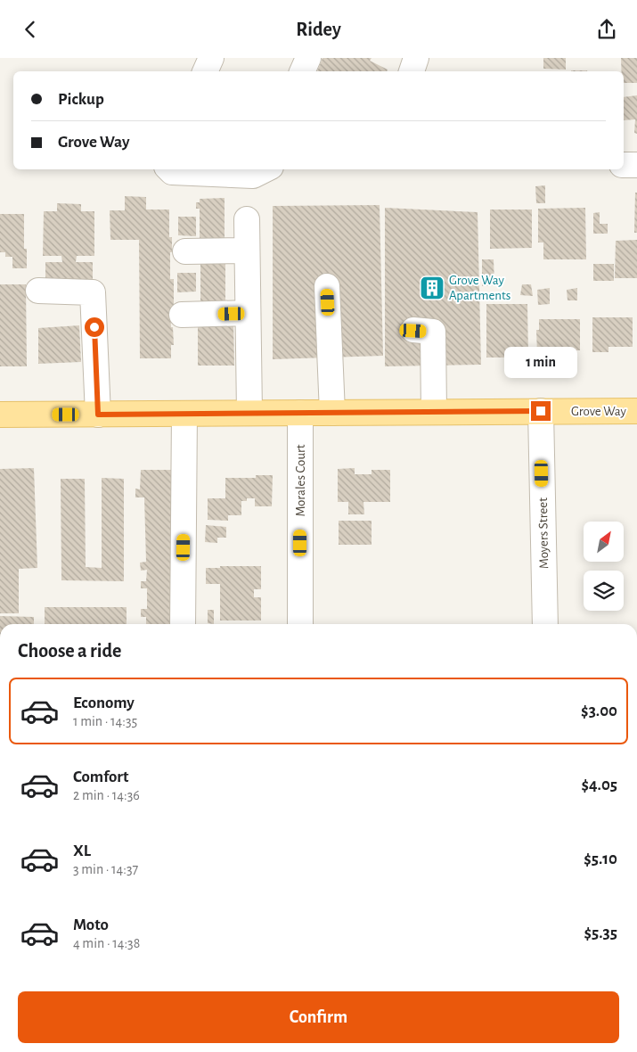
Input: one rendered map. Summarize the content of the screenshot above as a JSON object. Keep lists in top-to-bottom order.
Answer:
{
  "streets": {
    "main road": ["Grove Way"],
    "street": ["Morales Court", "Moyers Street"]
  },
  "crossings": [
    ["Grove Way", "Morales Court"],
    ["Grove Way", "Moyers Street"]
  ],
  "places": {
    "building": ["Grove Way Apartments"]
  },
  "north": "top right",
  "page": {
    "header": "Ridey",
    "banner": ["Pickup", "Grove Way"],
    "bubble": "1 min",
    "heading": "Choose a ride",
    "list": [
      {
        "name": "Economy",
        "note": "1 min · 14:35",
        "value": "$3.00"
      },
      {
        "name": "Comfort",
        "note": "2 min · 14:36",
        "value": "$4.05"
      },
      {
        "name": "XL",
        "note": "3 min · 14:37",
        "value": "$5.10"
      },
      {
        "name": "Moto",
        "note": "4 min · 14:38",
        "value": "$5.35"
      }
    ],
    "buttons": "Confirm"
  }
}
